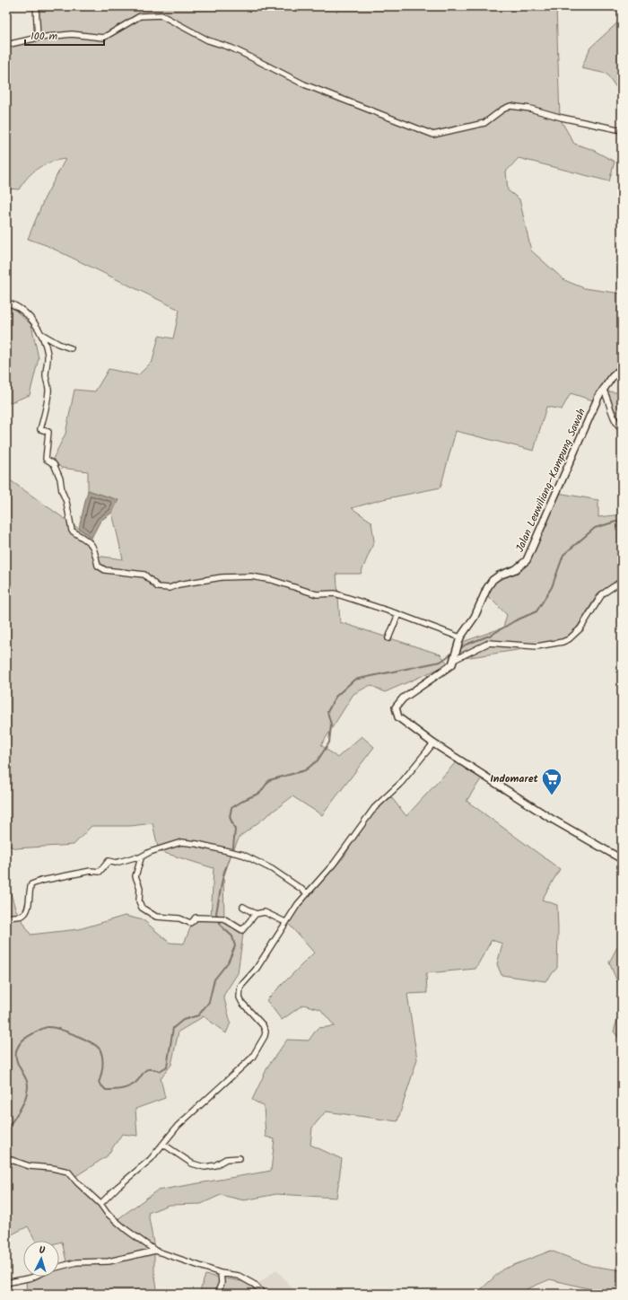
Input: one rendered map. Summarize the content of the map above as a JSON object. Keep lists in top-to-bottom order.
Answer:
{
  "streets": {
    "main road": ["Jalan Leuwiliang–Kampung Sawah"]
  },
  "places": {
    "supermarket": ["Indomaret"]
  },
  "scale_bar": "100 m",
  "north": "top"
}
